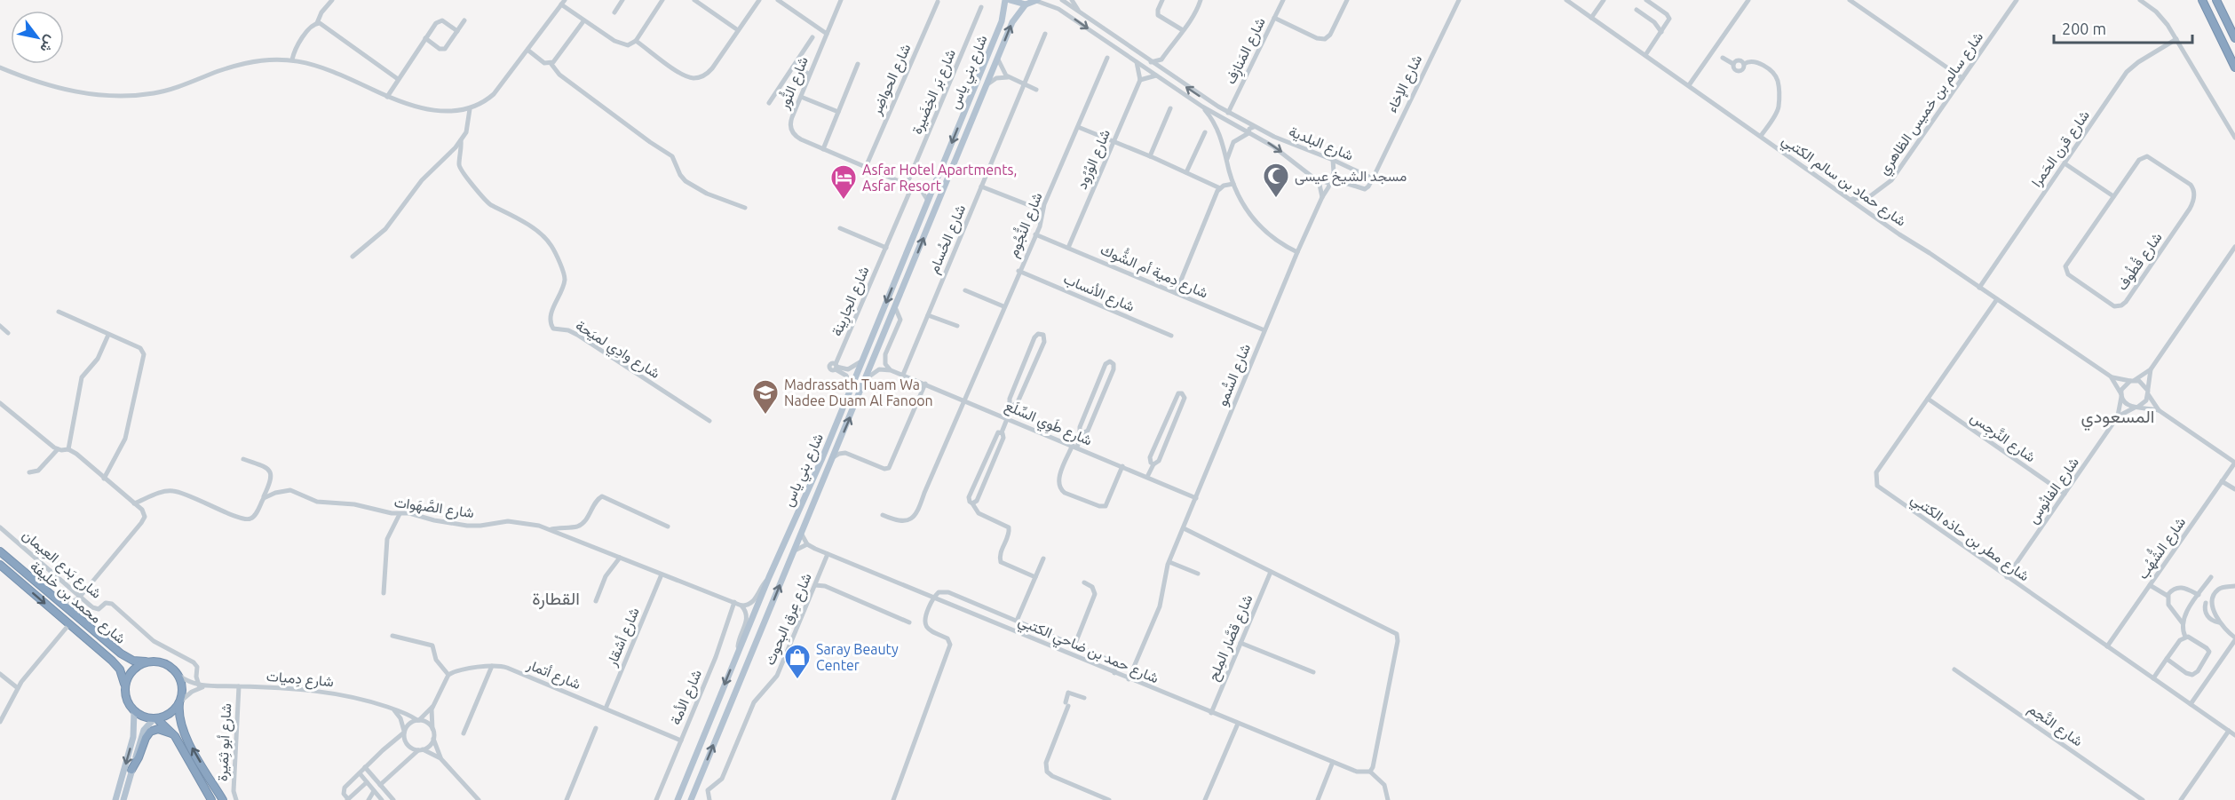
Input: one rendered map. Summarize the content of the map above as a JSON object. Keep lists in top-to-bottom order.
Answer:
{
  "streets": {
    "highway": ["شارع محمد بن خليفة"],
    "main road": ["شارع بني ياس"],
    "street": [
      "شارع المَنازِف",
      "شارع الحواضِر",
      "شارع النُّور",
      "شارع الإخاء",
      "شارع بَر الخِضَيرة",
      "شارع سالم بن خميس الظاهري",
      "شارع البلدية",
      "شارع قرن الحَمرا",
      "شارع الوُرُود",
      "شارع حماد بن سالم الكتبي",
      "شارع النُّجُوم",
      "شارع الحُسام",
      "شارع قُطُوف",
      "شارع دِمية أم الشُّوك",
      "شارع الأنساب",
      "شارع الجارِينة",
      "شارع وادِي لميَحة",
      "شارع السُّمو",
      "شارع طَوِي السِّلَع",
      "شارع النَّرجِس",
      "شارع الفانُوس",
      "شارع الصَّهَوات",
      "شارع مطر بن حاذه الكتبي",
      "شارع الشُّهُب",
      "شارع بَدع العِيمان",
      "شارع عِرق البِحوث",
      "شارع أشقار",
      "شارع قصَّار المِلح",
      "شارع حمد بن ضاحي الكتبي",
      "شارع أتمار",
      "شارع دِميات",
      "شارع الأمة",
      "شارع النَّجم",
      "شارع أبو ثِمَيرة"
    ]
  },
  "crossings": [
    ["شارع المَنازِف", "شارع البلدية"],
    ["شارع الحواضِر", "شارع النُّور"],
    ["شارع النُّور", "شارع بَر الخِضَيرة"],
    ["شارع النُّور", "شارع الجارِينة"],
    ["شارع الإخاء", "شارع البلدية"],
    ["شارع بَر الخِضَيرة", "شارع الجارِينة"],
    ["شارع سالم بن خميس الظاهري", "شارع حماد بن سالم الكتبي"],
    ["شارع البلدية", "شارع السُّمو"],
    ["شارع قرن الحَمرا", "شارع حماد بن سالم الكتبي"],
    ["شارع الوُرُود", "شارع دِمية أم الشُّوك"],
    ["شارع حماد بن سالم الكتبي", "شارع الفانُوس"],
    ["شارع حماد بن سالم الكتبي", "شارع مطر بن حاذه الكتبي"],
    ["شارع النُّجُوم", "شارع دِمية أم الشُّوك"],
    ["شارع النُّجُوم", "شارع الأنساب"],
    ["شارع النُّجُوم", "شارع طَوِي السِّلَع"],
    ["شارع الحُسام", "شارع طَوِي السِّلَع"],
    ["شارع دِمية أم الشُّوك", "شارع السُّمو"],
    ["شارع السُّمو", "شارع طَوِي السِّلَع"],
    ["شارع السُّمو", "شارع حمد بن ضاحي الكتبي"],
    ["شارع النَّرجِس", "شارع الفانُوس"],
    ["شارع النَّرجِس", "شارع مطر بن حاذه الكتبي"],
    ["شارع الفانُوس", "شارع مطر بن حاذه الكتبي"],
    ["شارع الصَّهَوات", "شارع أشقار"],
    ["شارع الصَّهَوات", "شارع الأمة"],
    ["شارع مطر بن حاذه الكتبي", "شارع الشُّهُب"],
    ["شارع بَدع العِيمان", "شارع دِميات"],
    ["شارع محمد بن خليفة", "شارع دِميات"],
    ["شارع عِرق البِحوث", "شارع حمد بن ضاحي الكتبي"],
    ["شارع أشقار", "شارع أتمار"],
    ["شارع قصَّار المِلح", "شارع حمد بن ضاحي الكتبي"],
    ["شارع أتمار", "شارع الأمة"],
    ["شارع دِميات", "شارع أبو ثِمَيرة"]
  ],
  "districts": ["المسعودي", "القطارة"],
  "places": {
    "mosque": ["مسجد الشيخ عيسى"],
    "hotel": ["Asfar Hotel Apartments, Asfar Resort"],
    "school or university": ["Madrassath Tuam Wa Nadee Duam Al Fanoon"],
    "shop": ["Saray Beauty Center"]
  },
  "scale_bar": "200 m",
  "north": "bottom right"
}
